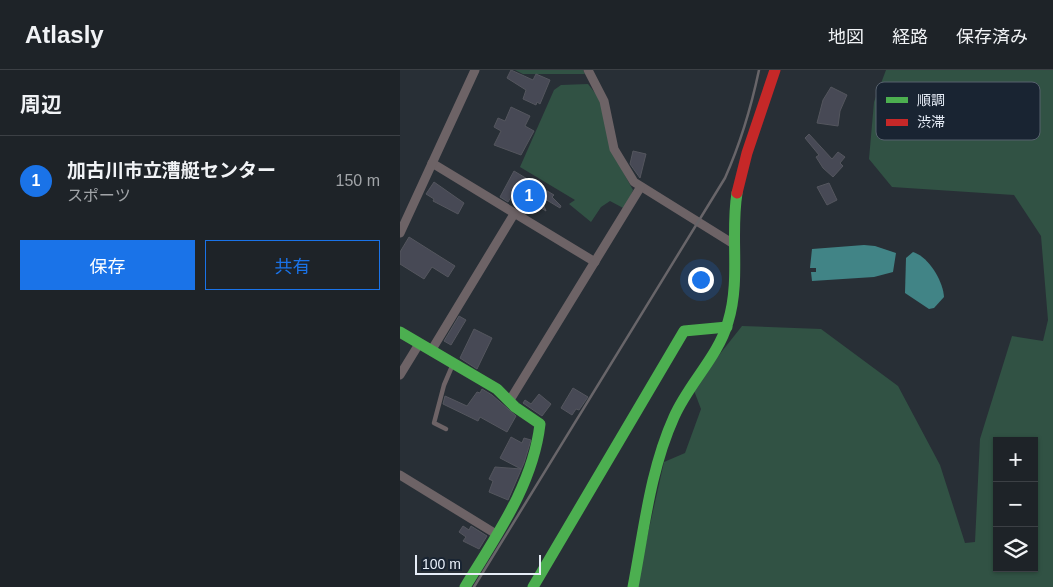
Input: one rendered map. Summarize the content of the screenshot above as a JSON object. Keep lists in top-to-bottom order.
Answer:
{
  "legend": ["順調", "渋滞"],
  "scale_bar": "100 m",
  "page": {
    "header": "Atlasly",
    "nav": ["地図", "経路", "保存済み"],
    "heading": "周辺",
    "list": [
      {
        "mark": "1",
        "name": "加古川市立漕艇センター",
        "note": "スポーツ",
        "value": "150 m"
      }
    ],
    "pins": "1",
    "buttons": ["保存", "共有"],
    "map_buttons": ["+", "−"],
    "scale": "100 m"
  }
}
